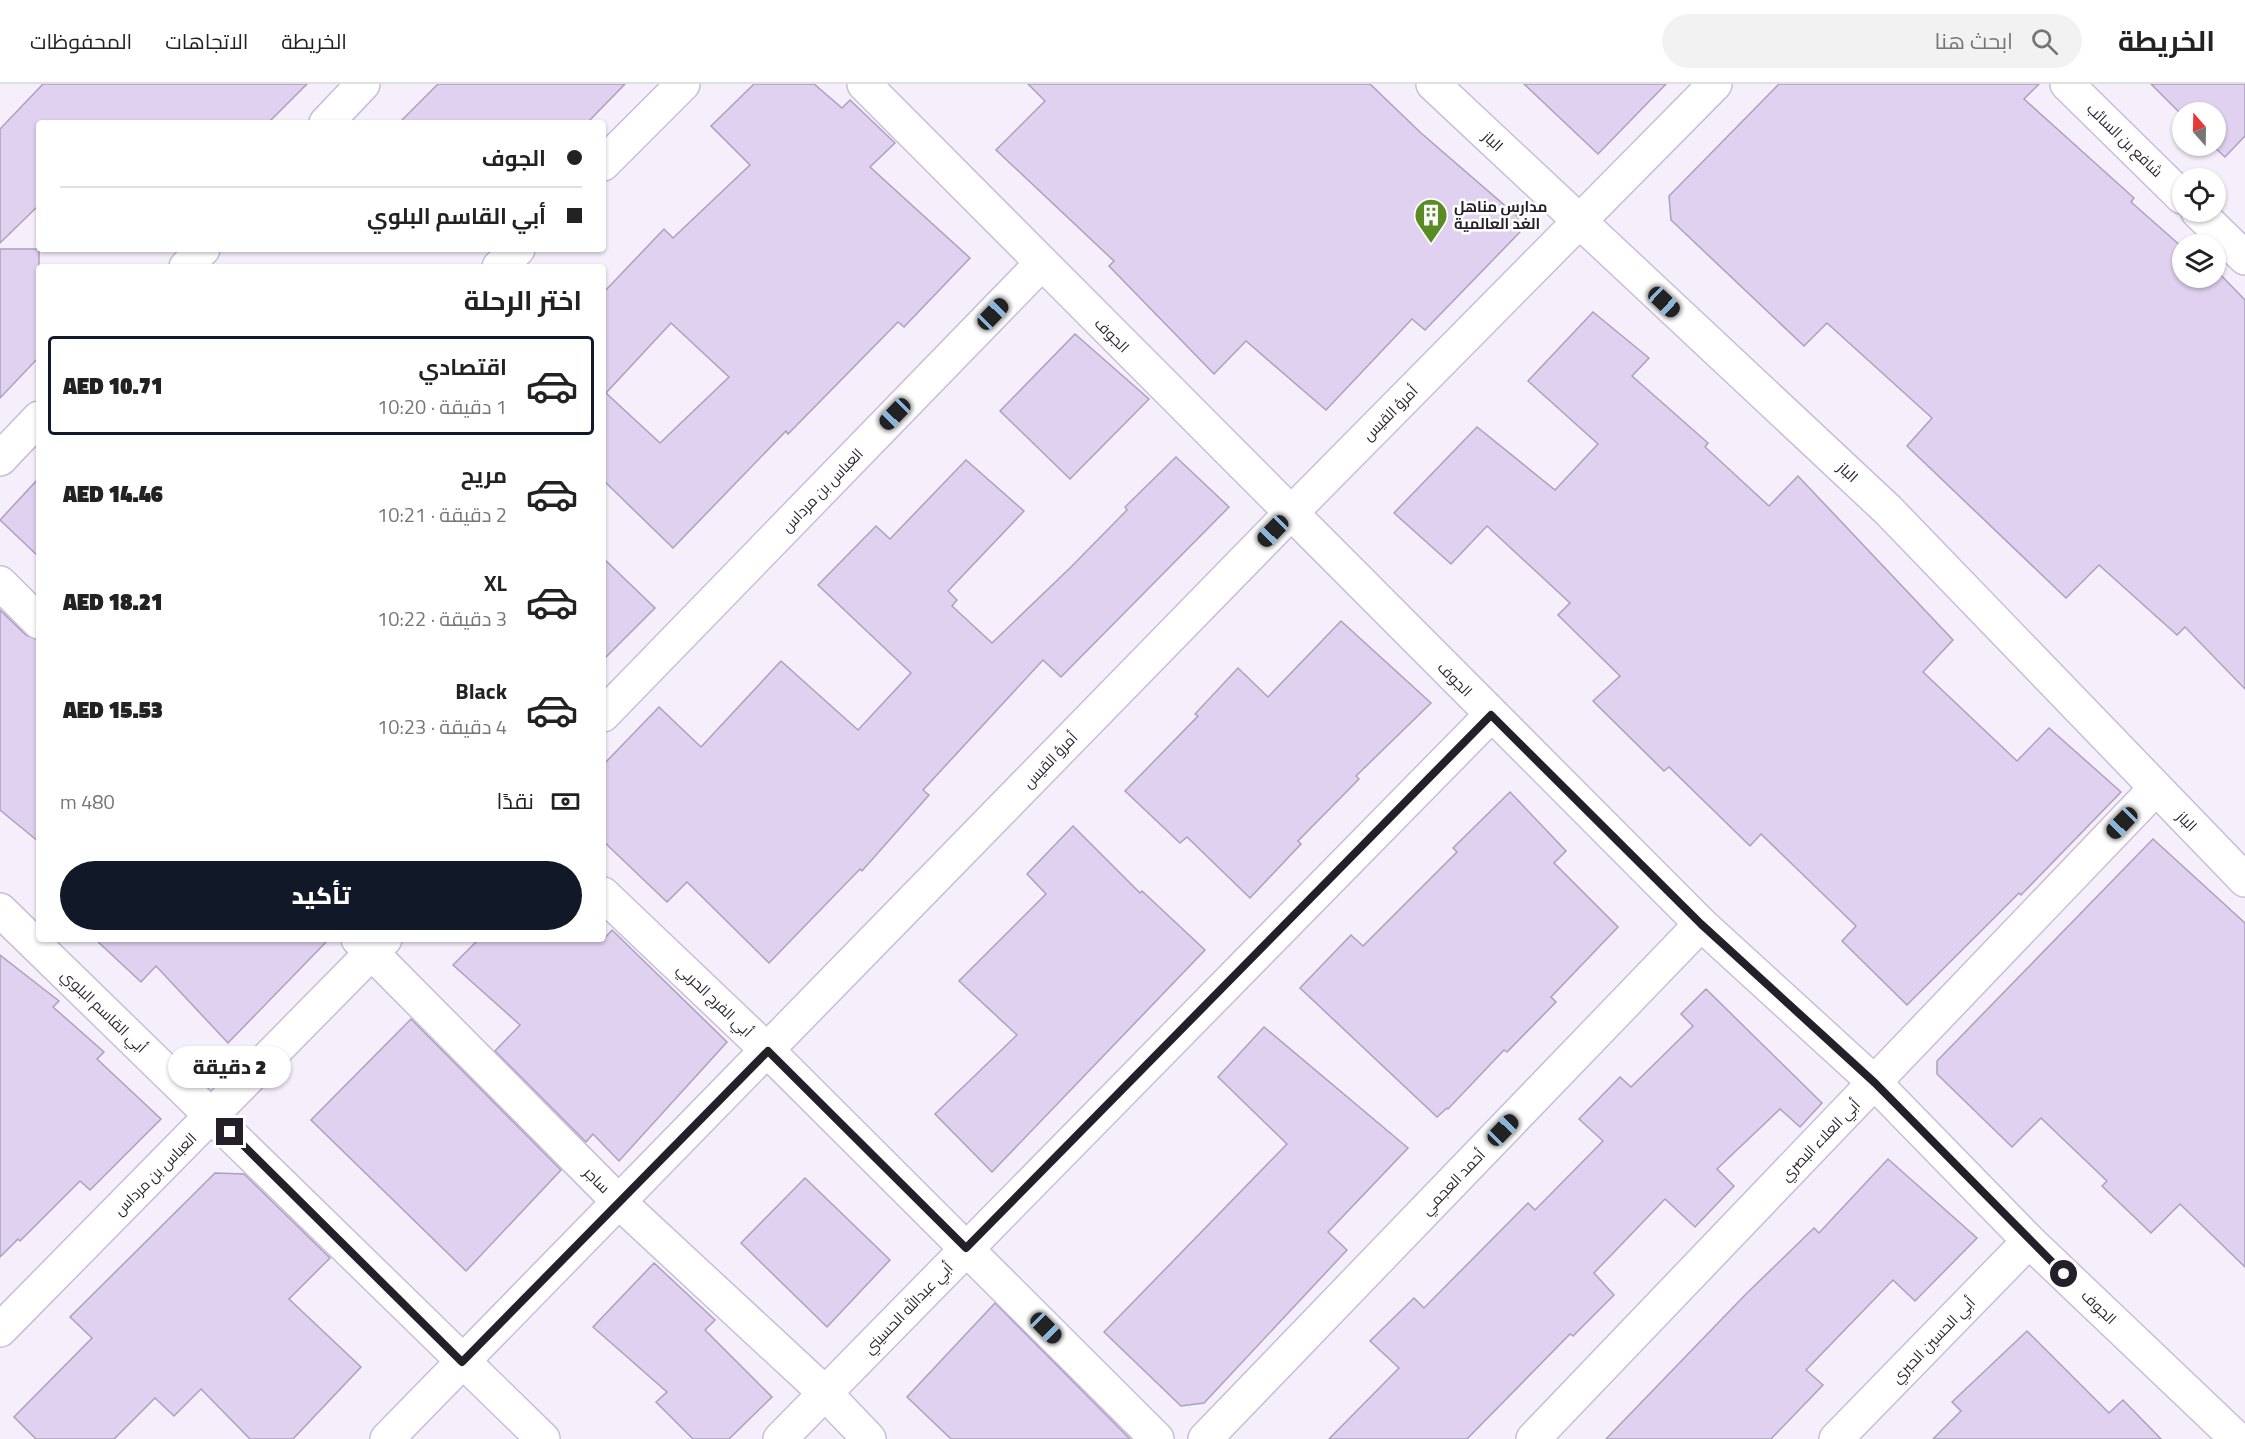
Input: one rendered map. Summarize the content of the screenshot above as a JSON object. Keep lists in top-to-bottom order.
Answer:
{
  "streets": {
    "street": [
      "شافع بن السائب",
      "الباز",
      "الجوف",
      "أمرؤ القيس",
      "العباس بن مرداس",
      "أبي الفرج الحربي",
      "أبي القاسم البلوي",
      "أبي العلاء البصري",
      "ساجر",
      "أحمد العجمي",
      "أبي عبدالله الحسيني",
      "أبي الحسين الحبري"
    ]
  },
  "crossings": [
    ["الباز", "أمرؤ القيس"],
    ["الباز", "أبي العلاء البصري"],
    ["الجوف", "أمرؤ القيس"],
    ["الجوف", "العباس بن مرداس"],
    ["الجوف", "أبي العلاء البصري"],
    ["الجوف", "أحمد العجمي"],
    ["الجوف", "أبي عبدالله الحسيني"],
    ["الجوف", "أبي الحسين الحبري"],
    ["أمرؤ القيس", "أبي الفرج الحربي"],
    ["أمرؤ القيس", "أبي القاسم البلوي"],
    ["أمرؤ القيس", "ساجر"],
    ["العباس بن مرداس", "أبي القاسم البلوي"],
    ["العباس بن مرداس", "ساجر"],
    ["أبي الفرج الحربي", "أبي عبدالله الحسيني"],
    ["ساجر", "أبي عبدالله الحسيني"]
  ],
  "places": {
    "building": ["مدارس مناهل الغد العالمية"]
  },
  "north": "top",
  "page": {
    "header": "الخريطة",
    "search": "ابحث هنا",
    "nav": ["الخريطة", "الاتجاهات", "المحفوظات"],
    "banner": ["الجوف", "أبي القاسم البلوي"],
    "heading": "اختر الرحلة",
    "list": [
      {
        "name": "اقتصادي",
        "note": "1 دقيقة · 10:20",
        "value": "AED 10.71"
      },
      {
        "name": "مريح",
        "note": "2 دقيقة · 10:21",
        "value": "AED 14.46"
      },
      {
        "name": "XL",
        "note": "3 دقيقة · 10:22",
        "value": "AED 18.21"
      },
      {
        "name": "Black",
        "note": "4 دقيقة · 10:23",
        "value": "AED 15.53"
      }
    ],
    "pay": ["نقدًا", "480 m"],
    "buttons": "تأكيد",
    "bubble": "2 دقيقة"
  }
}
